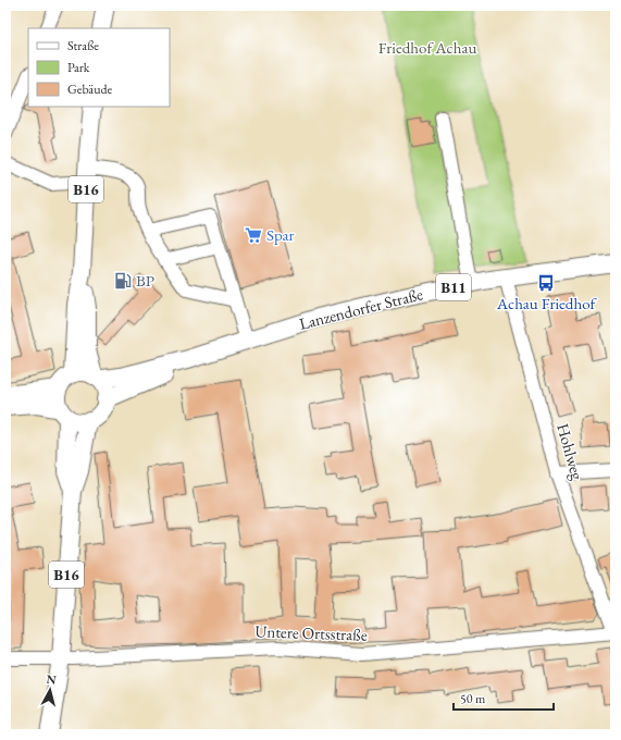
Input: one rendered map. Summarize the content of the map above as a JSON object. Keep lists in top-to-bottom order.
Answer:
{
  "streets": {
    "main road": ["B16", "B11", "Lanzendorfer Straße"],
    "street": ["Hohlweg", "Untere Ortsstraße"]
  },
  "crossings": [
    ["B16", "B11"],
    ["B16", "Untere Ortsstraße"],
    ["B11", "Lanzendorfer Straße"],
    ["Lanzendorfer Straße", "Hohlweg"],
    ["Hohlweg", "Untere Ortsstraße"]
  ],
  "parks": ["Friedhof Achau"],
  "places": {
    "supermarket": ["Spar"],
    "fuel station": ["BP"],
    "bus stop": ["Achau Friedhof"]
  },
  "legend": ["Straße", "Park", "Gebäude"],
  "scale_bar": "50 m",
  "north": "top"
}
